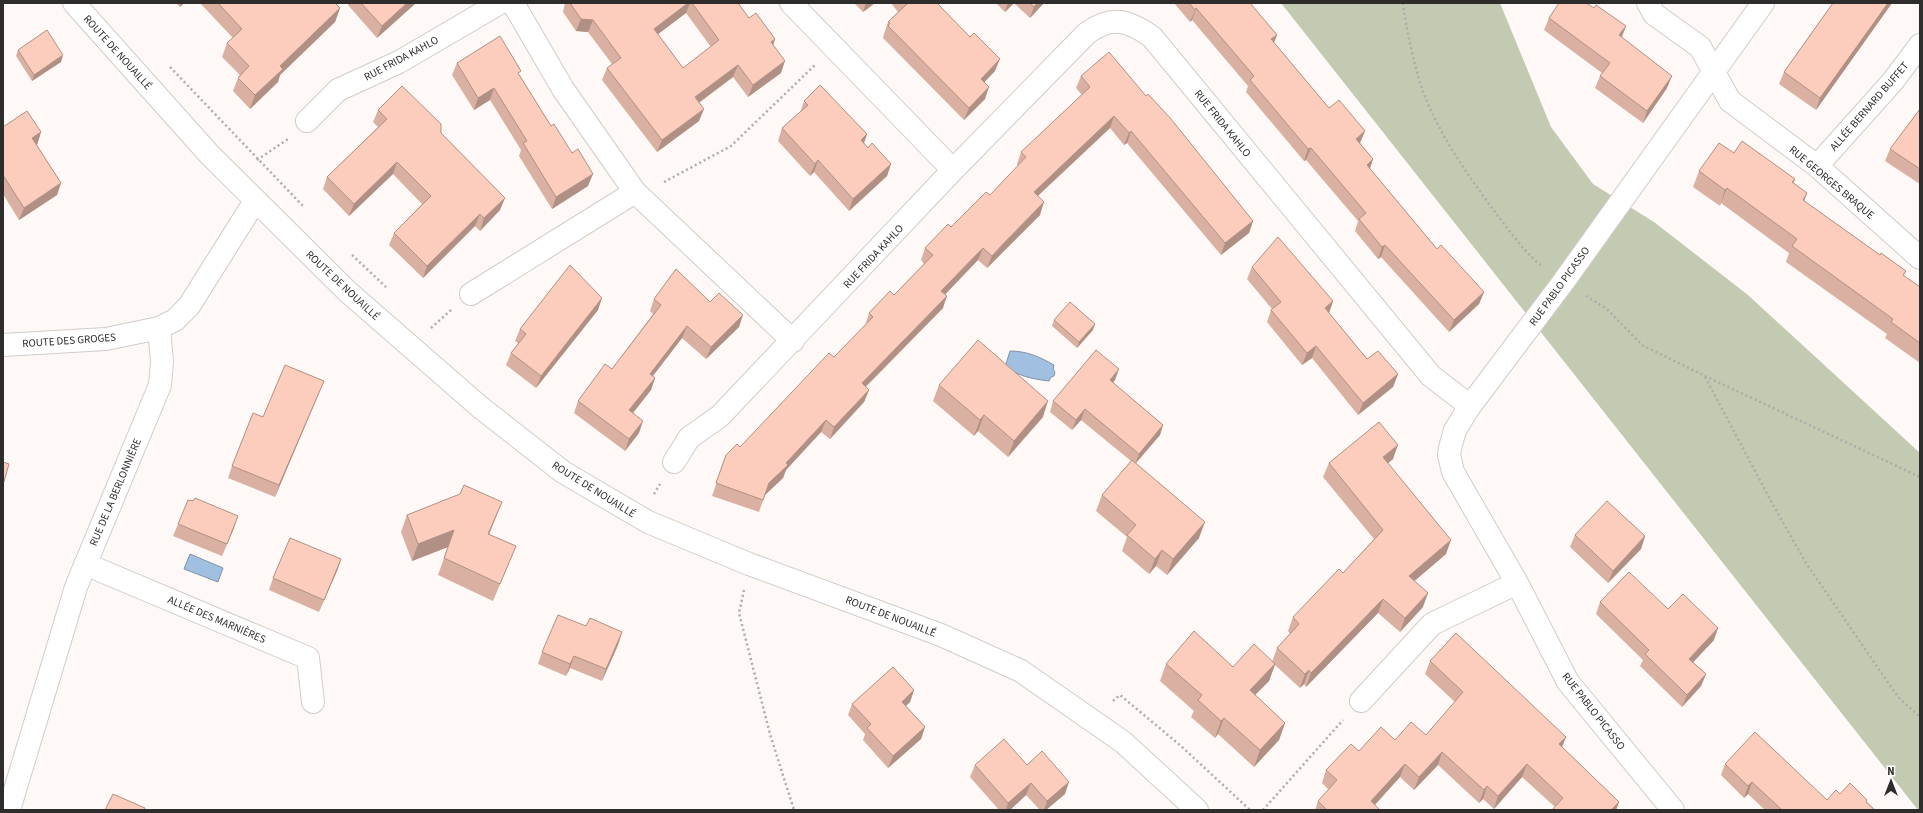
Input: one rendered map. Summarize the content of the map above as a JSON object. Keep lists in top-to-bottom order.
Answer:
{
  "streets": {
    "street": [
      "ROUTE DE NOUAILLÉ",
      "RUE FRIDA KAHLO",
      "ALLÉE BERNARD BUFFET",
      "RUE GEORGES BRAQUE",
      "RUE PABLO PICASSO",
      "ROUTE DES GROGES",
      "RUE DE LA BERLONNIÈRE",
      "ALLÉE DES MARNIÈRES"
    ]
  },
  "crossings": [
    ["RUE FRIDA KAHLO", "RUE PABLO PICASSO"],
    ["ALLÉE BERNARD BUFFET", "RUE GEORGES BRAQUE"],
    ["RUE GEORGES BRAQUE", "RUE PABLO PICASSO"],
    ["ROUTE DES GROGES", "RUE DE LA BERLONNIÈRE"],
    ["RUE DE LA BERLONNIÈRE", "ALLÉE DES MARNIÈRES"]
  ],
  "north": "top"
}
